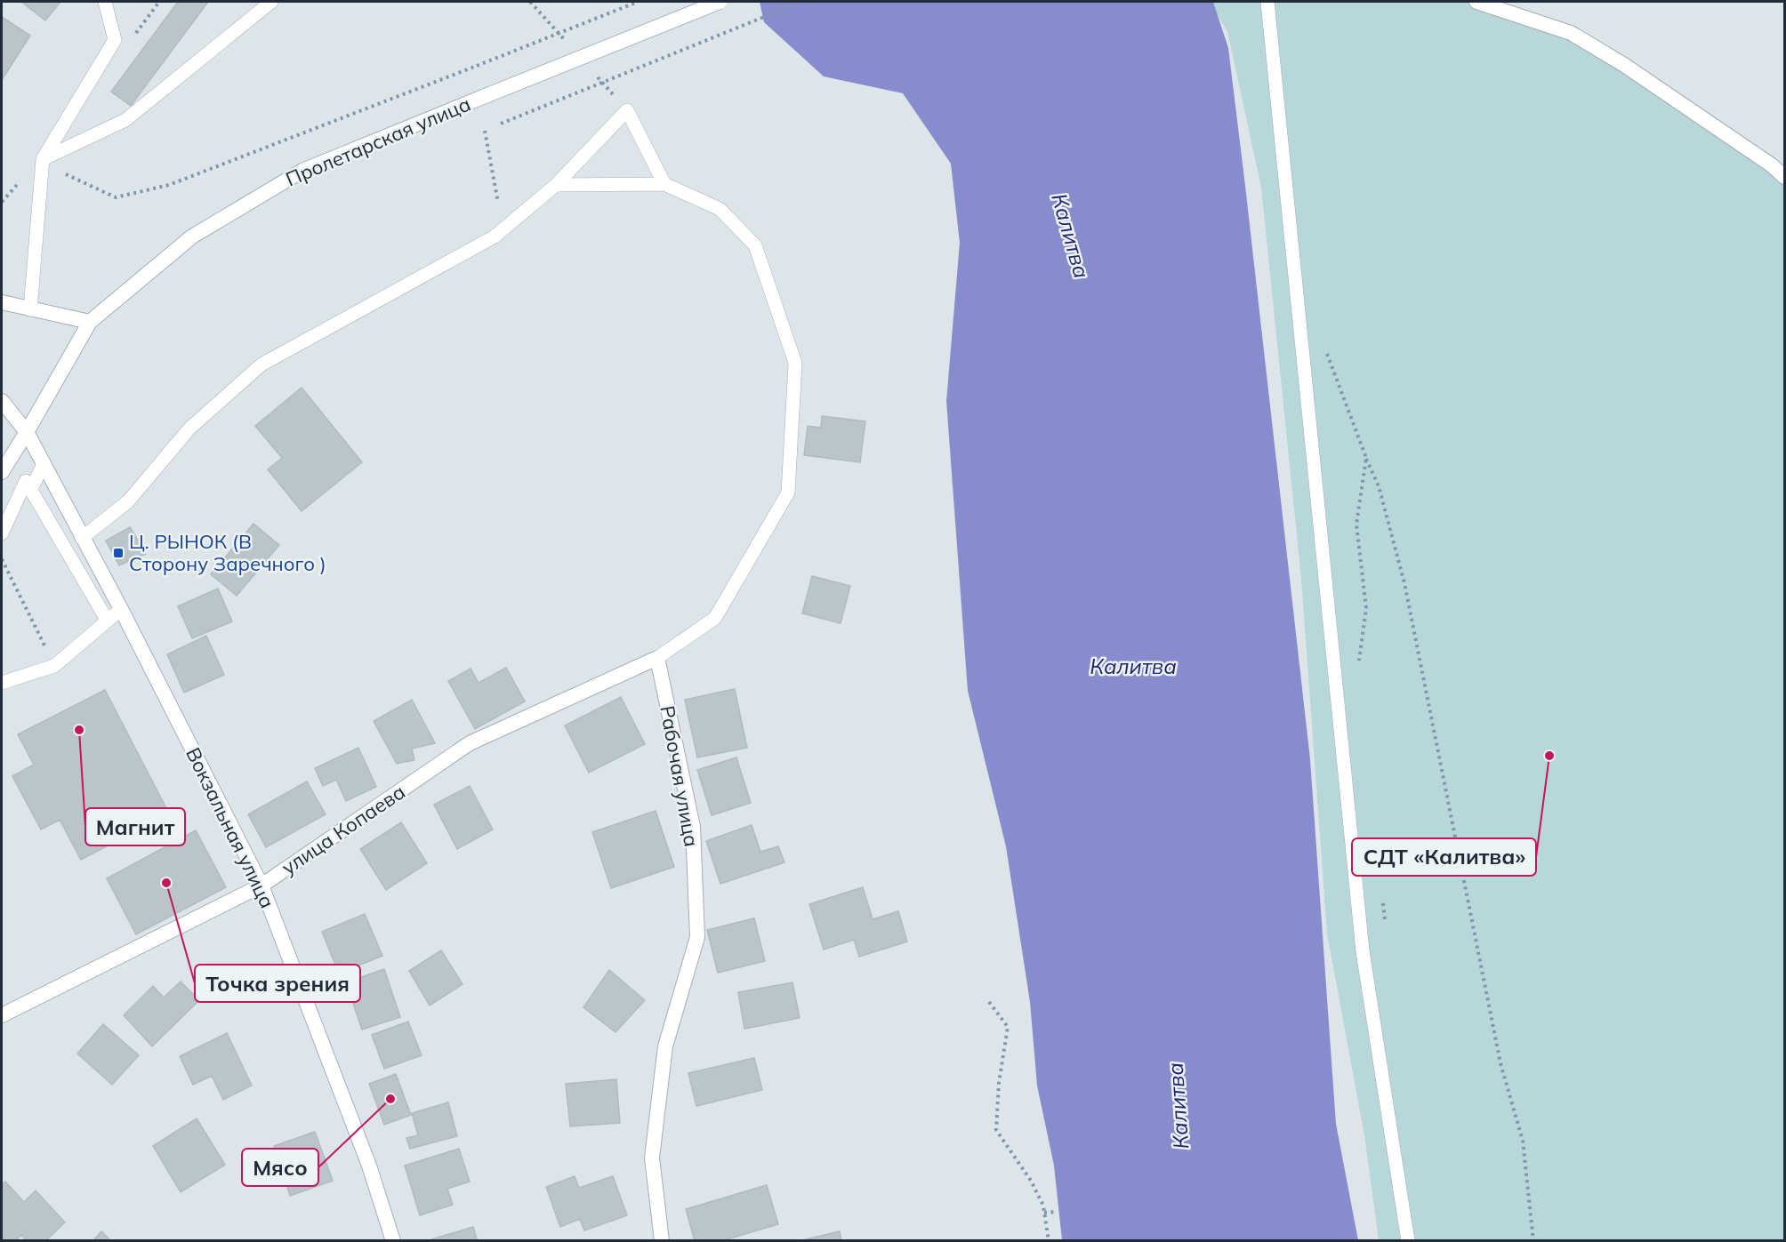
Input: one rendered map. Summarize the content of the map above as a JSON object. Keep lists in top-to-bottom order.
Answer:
{
  "streets": {
    "street": [
      "Пролетарская улица",
      "Рабочая улица",
      "Вокзальная улица",
      "улица Копаева"
    ]
  },
  "crossings": [
    ["Рабочая улица", "улица Копаева"],
    ["Вокзальная улица", "улица Копаева"]
  ],
  "water": ["Калитва"],
  "places": {
    "transit": ["Ц. РЫНОК (В Сторону Заречного )"],
    "other": [
      "Магнит",
      "СДТ «Калитва»",
      "Точка зрения",
      "Мясо"
    ]
  }
}
